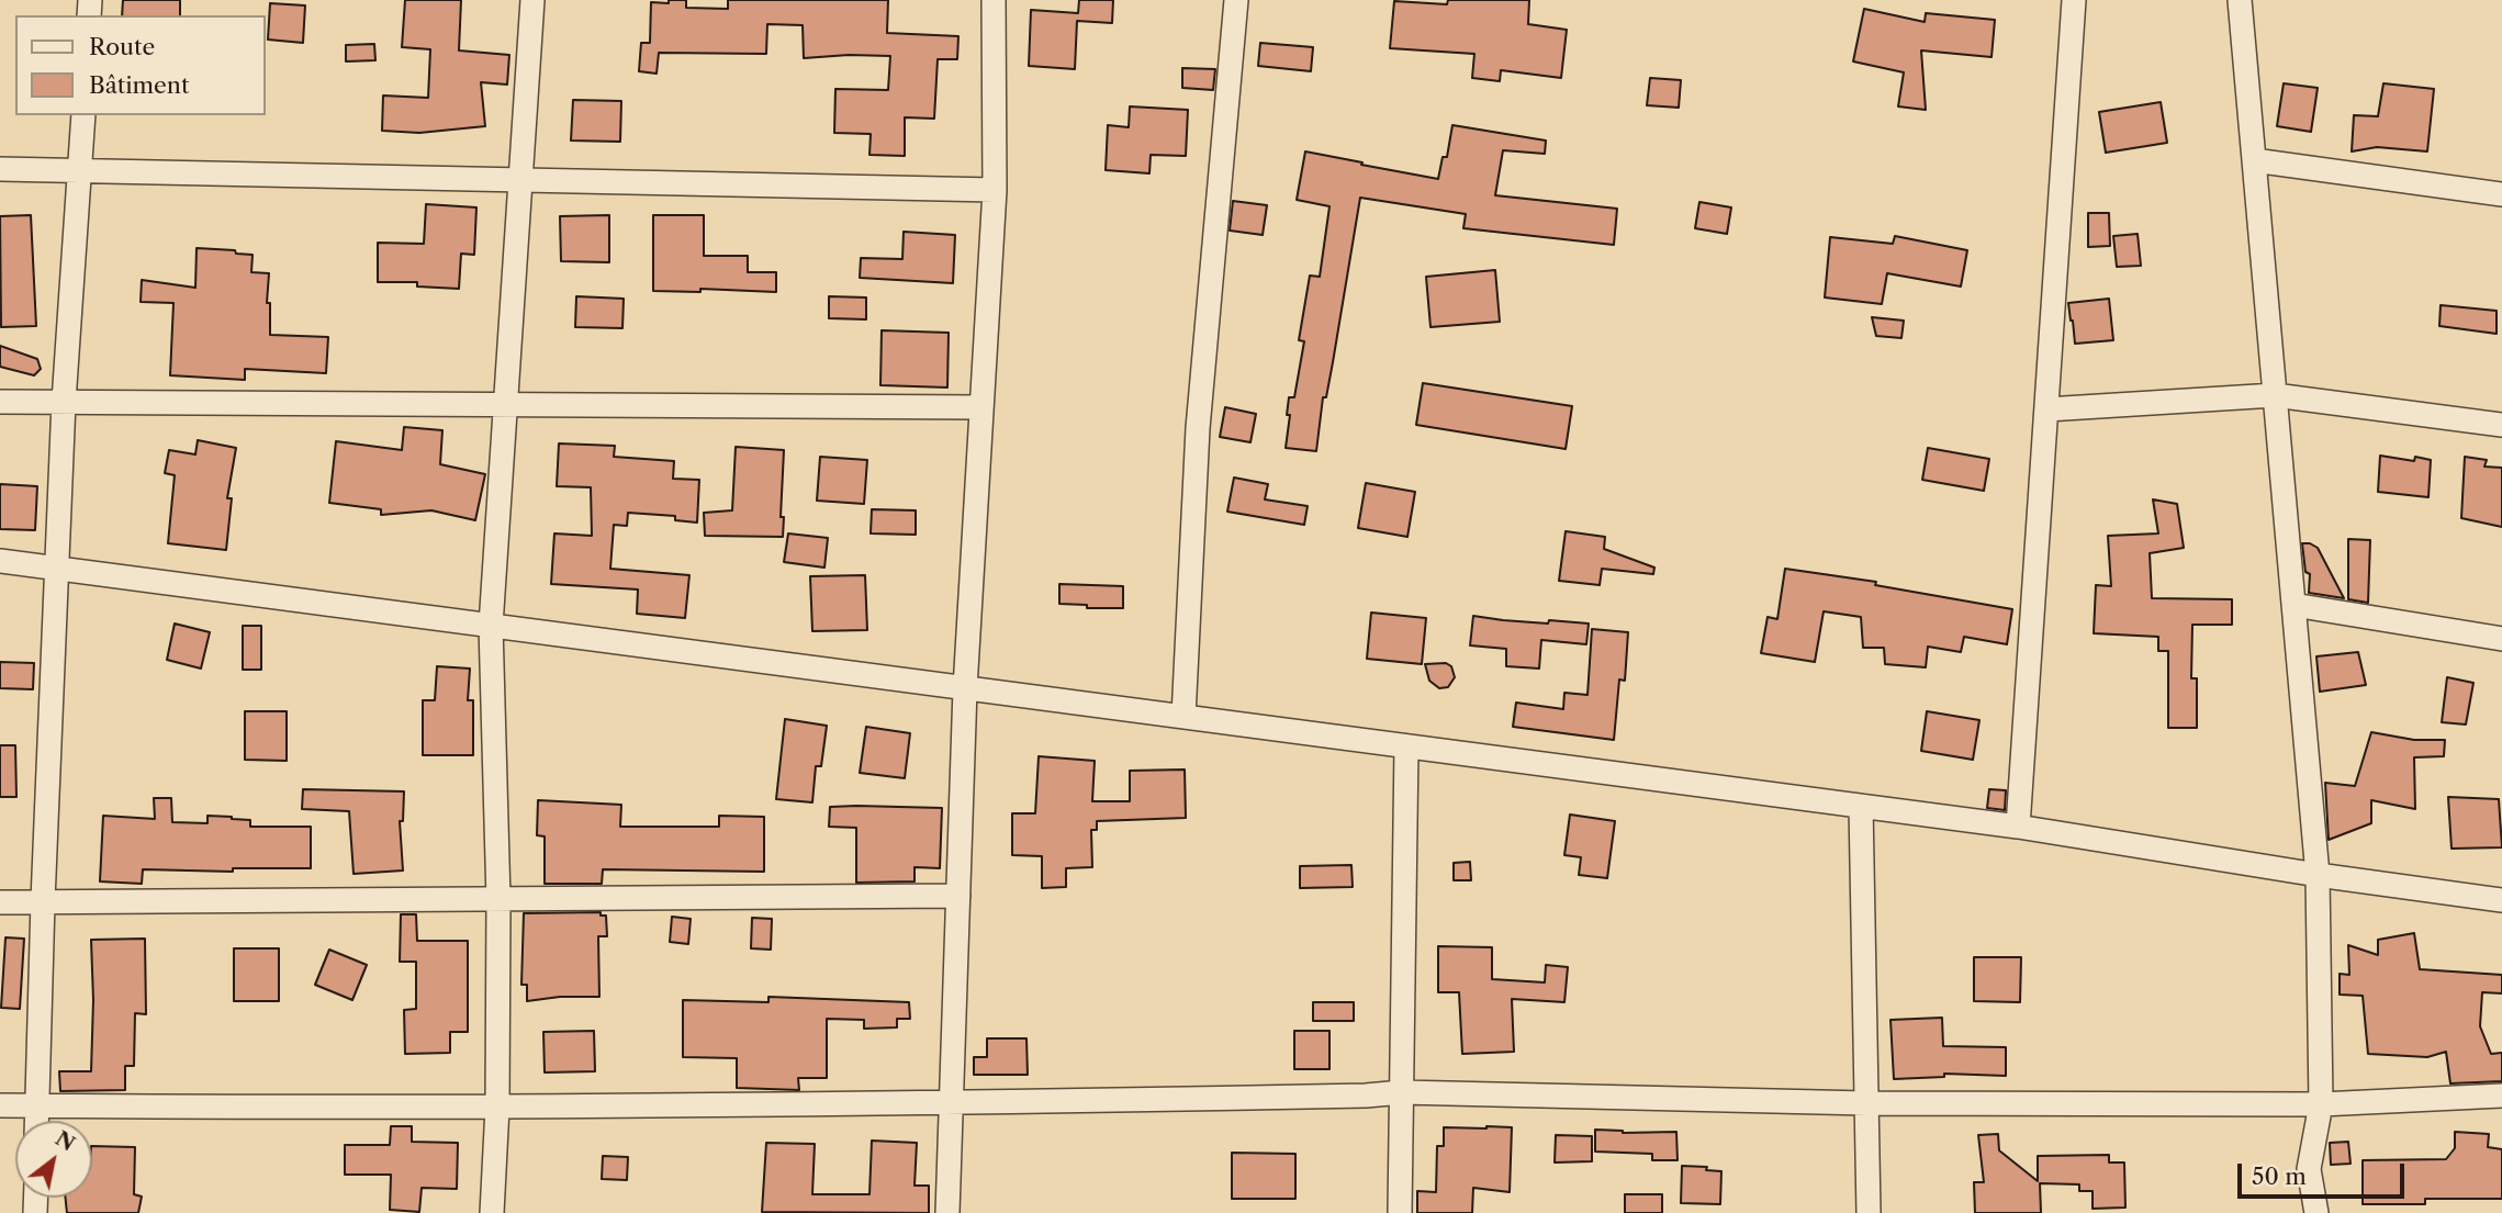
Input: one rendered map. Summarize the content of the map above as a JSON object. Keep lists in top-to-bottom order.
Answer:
{
  "legend": ["Route", "Bâtiment"],
  "scale_bar": "50 m",
  "north": "top right"
}
